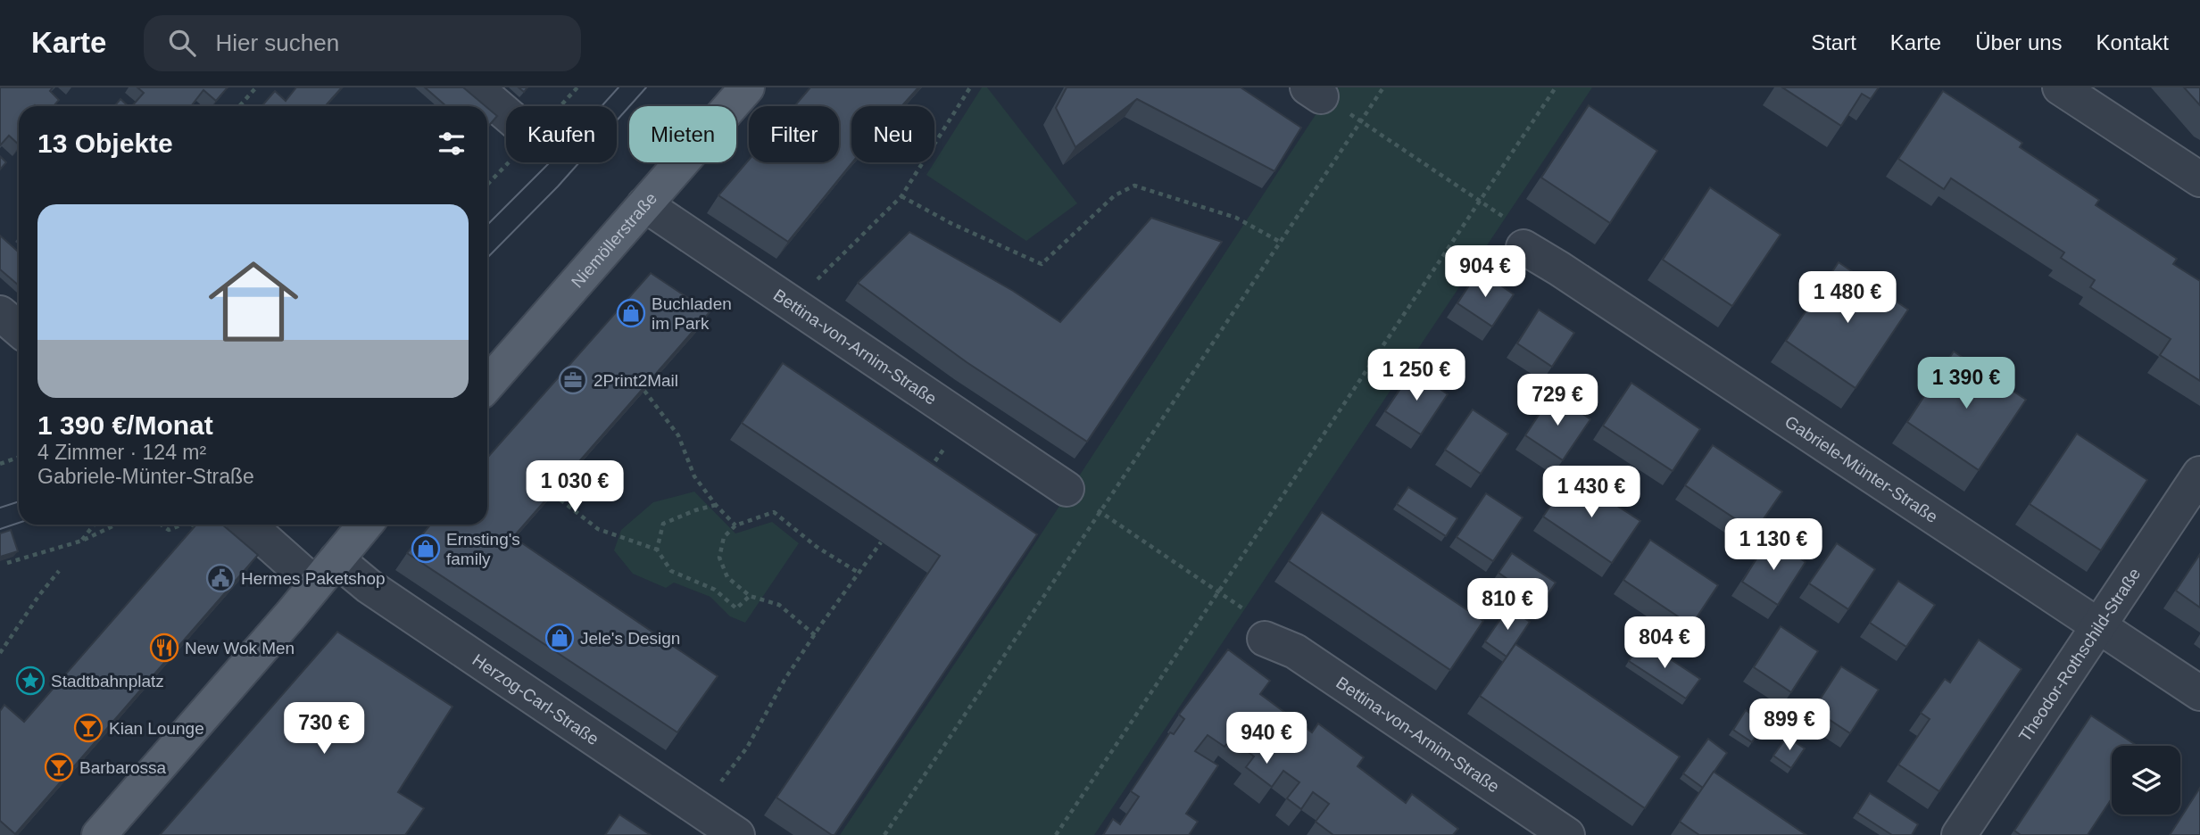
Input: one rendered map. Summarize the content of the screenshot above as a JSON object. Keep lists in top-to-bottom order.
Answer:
{
  "streets": {
    "main road": ["Niemöllerstraße"],
    "street": [
      "Bettina-von-Arnim-Straße",
      "Gabriele-Münter-Straße",
      "Theodor-Rothschild-Straße",
      "Herzog-Carl-Straße"
    ]
  },
  "crossings": [
    ["Niemöllerstraße", "Bettina-von-Arnim-Straße"],
    ["Gabriele-Münter-Straße", "Theodor-Rothschild-Straße"]
  ],
  "places": {
    "shop": ["Buchladen im Park", "Ernsting's family", "Jele's Design"],
    "office": ["2Print2Mail"],
    "public building": ["Hermes Paketshop"],
    "restaurant": ["New Wok Men"],
    "place": ["Stadtbahnplatz"],
    "bar": ["Kian Lounge", "Barbarossa"]
  },
  "page": {
    "header": "Karte",
    "search": "Hier suchen",
    "nav": [
      "Start",
      "Karte",
      "Über uns",
      "Kontakt"
    ],
    "chip": [
      "Kaufen",
      "Mieten",
      "Filter",
      "Neu"
    ],
    "heading": "13 Objekte",
    "list": [
      {
        "name": "1 390 €/Monat",
        "note": "4 Zimmer · 124 m² · Gabriele-Münter-Straße"
      }
    ],
    "price": [
      "904 €",
      "1 480 €",
      "1 250 €",
      "1 390 €",
      "729 €",
      "1 030 €",
      "1 430 €",
      "1 130 €",
      "810 €",
      "804 €",
      "899 €",
      "730 €",
      "940 €"
    ]
  }
}
